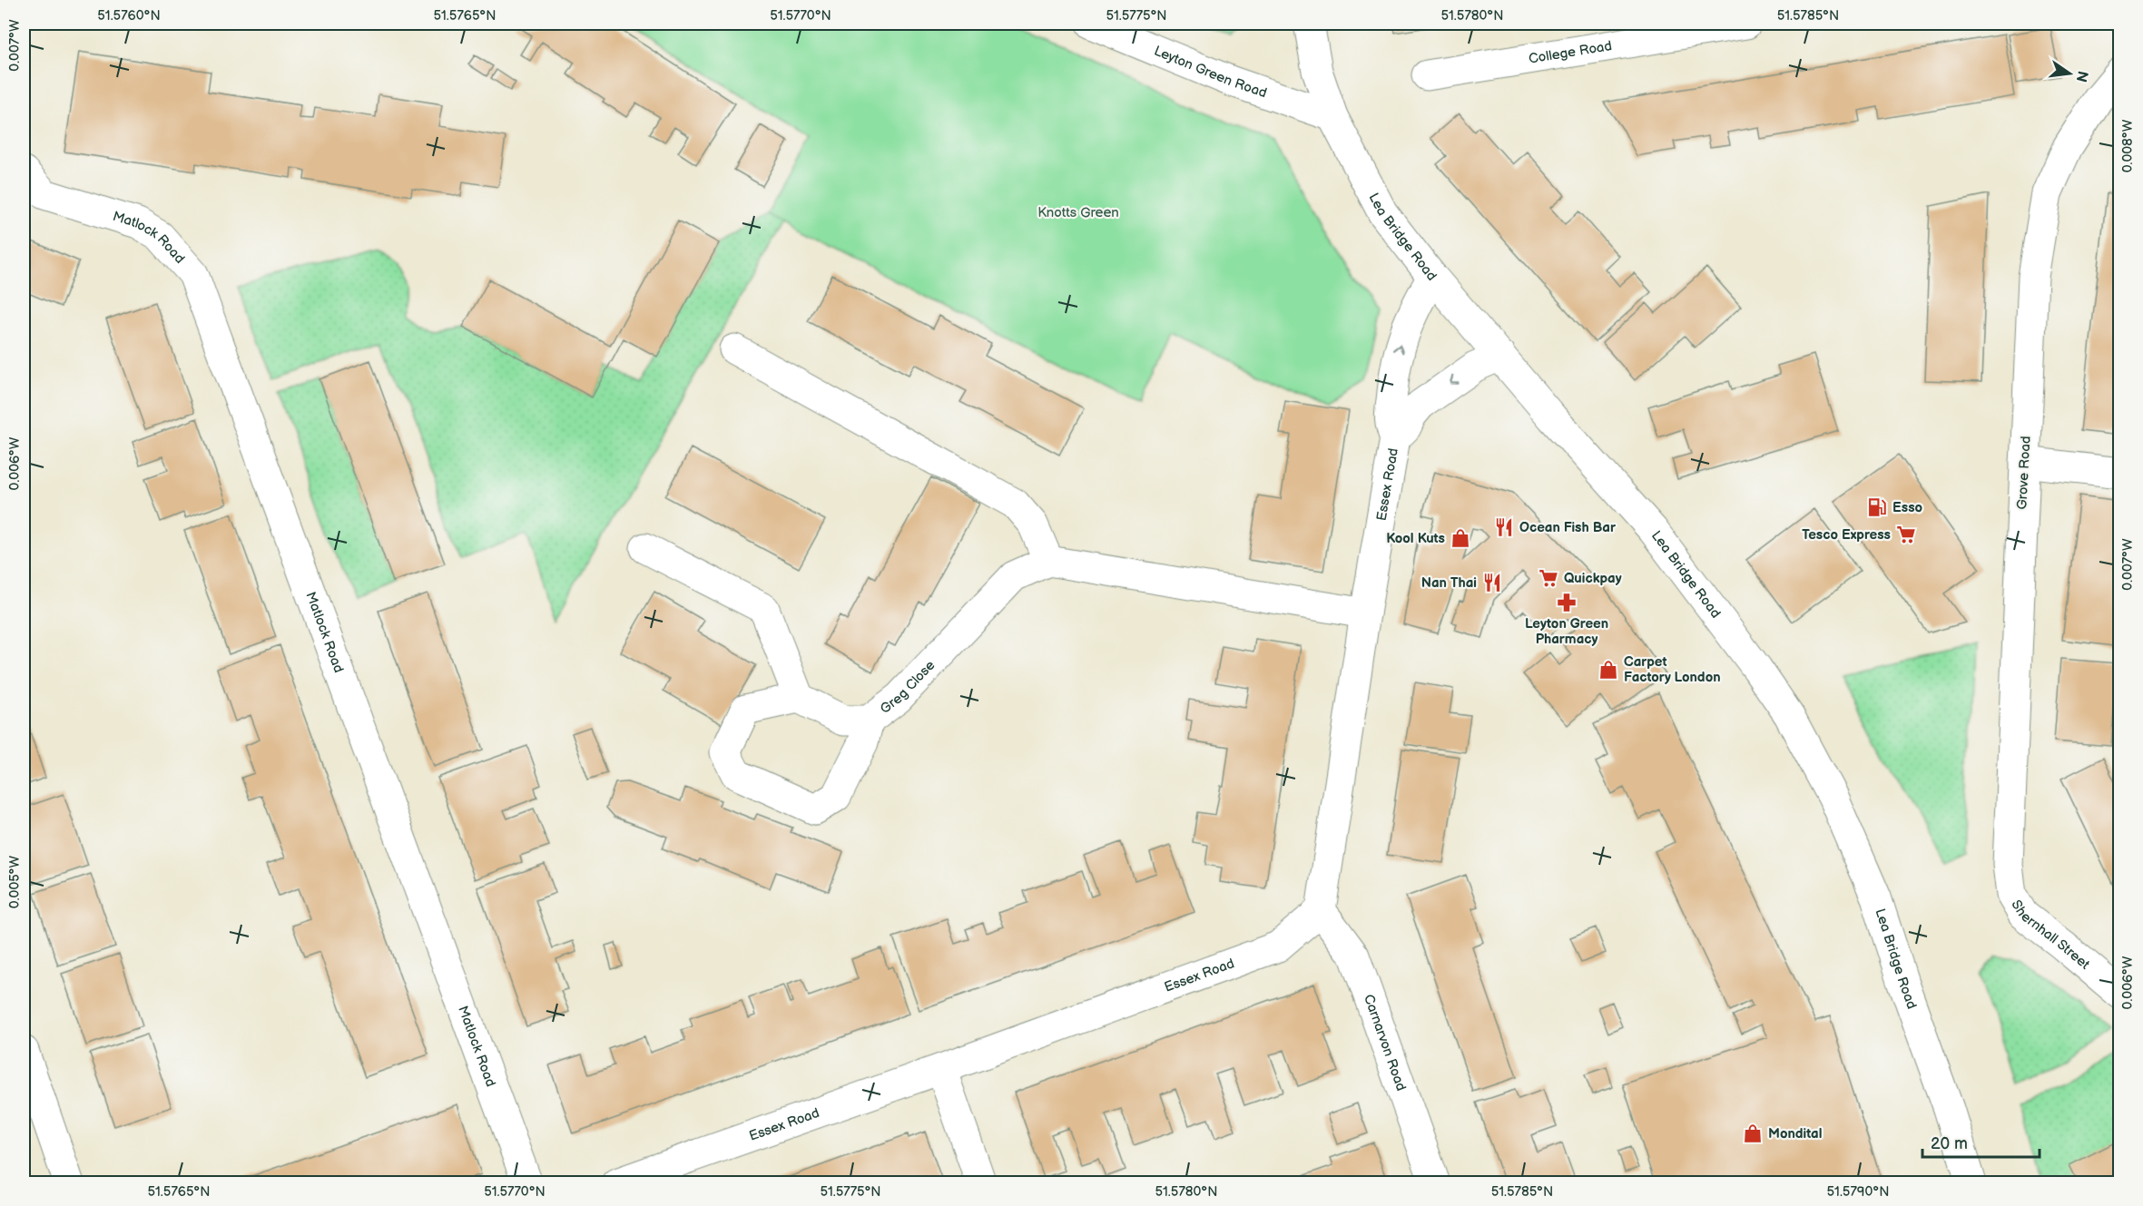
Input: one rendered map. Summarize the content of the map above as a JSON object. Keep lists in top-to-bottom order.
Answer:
{
  "streets": {
    "street": [
      "College Road",
      "Leyton Green Road",
      "Lea Bridge Road",
      "Matlock Road",
      "Grove Road",
      "Essex Road",
      "Greg Close",
      "Shernhall Street",
      "Carnarvon Road"
    ]
  },
  "crossings": [
    ["Leyton Green Road", "Lea Bridge Road"],
    ["Lea Bridge Road", "Essex Road"],
    ["Grove Road", "Shernhall Street"],
    ["Essex Road", "Carnarvon Road"]
  ],
  "parks": ["Knotts Green"],
  "places": {
    "fuel station": ["Esso"],
    "restaurant": ["Ocean Fish Bar", "Nan Thai"],
    "supermarket": ["Tesco Express", "Quickpay"],
    "shop": ["Kool Kuts", "Carpet Factory London", "Mondital"],
    "pharmacy": ["Leyton Green Pharmacy"]
  },
  "scale_bar": "20 m",
  "north": "right",
  "coordinates": [
    "51.5760°N",
    "51.5765°N",
    "51.5770°N",
    "51.5775°N",
    "51.5780°N",
    "51.5785°N",
    "0.007°W",
    "0.008°W",
    "0.006°W",
    "0.005°W",
    "51.5790°N"
  ]
}
